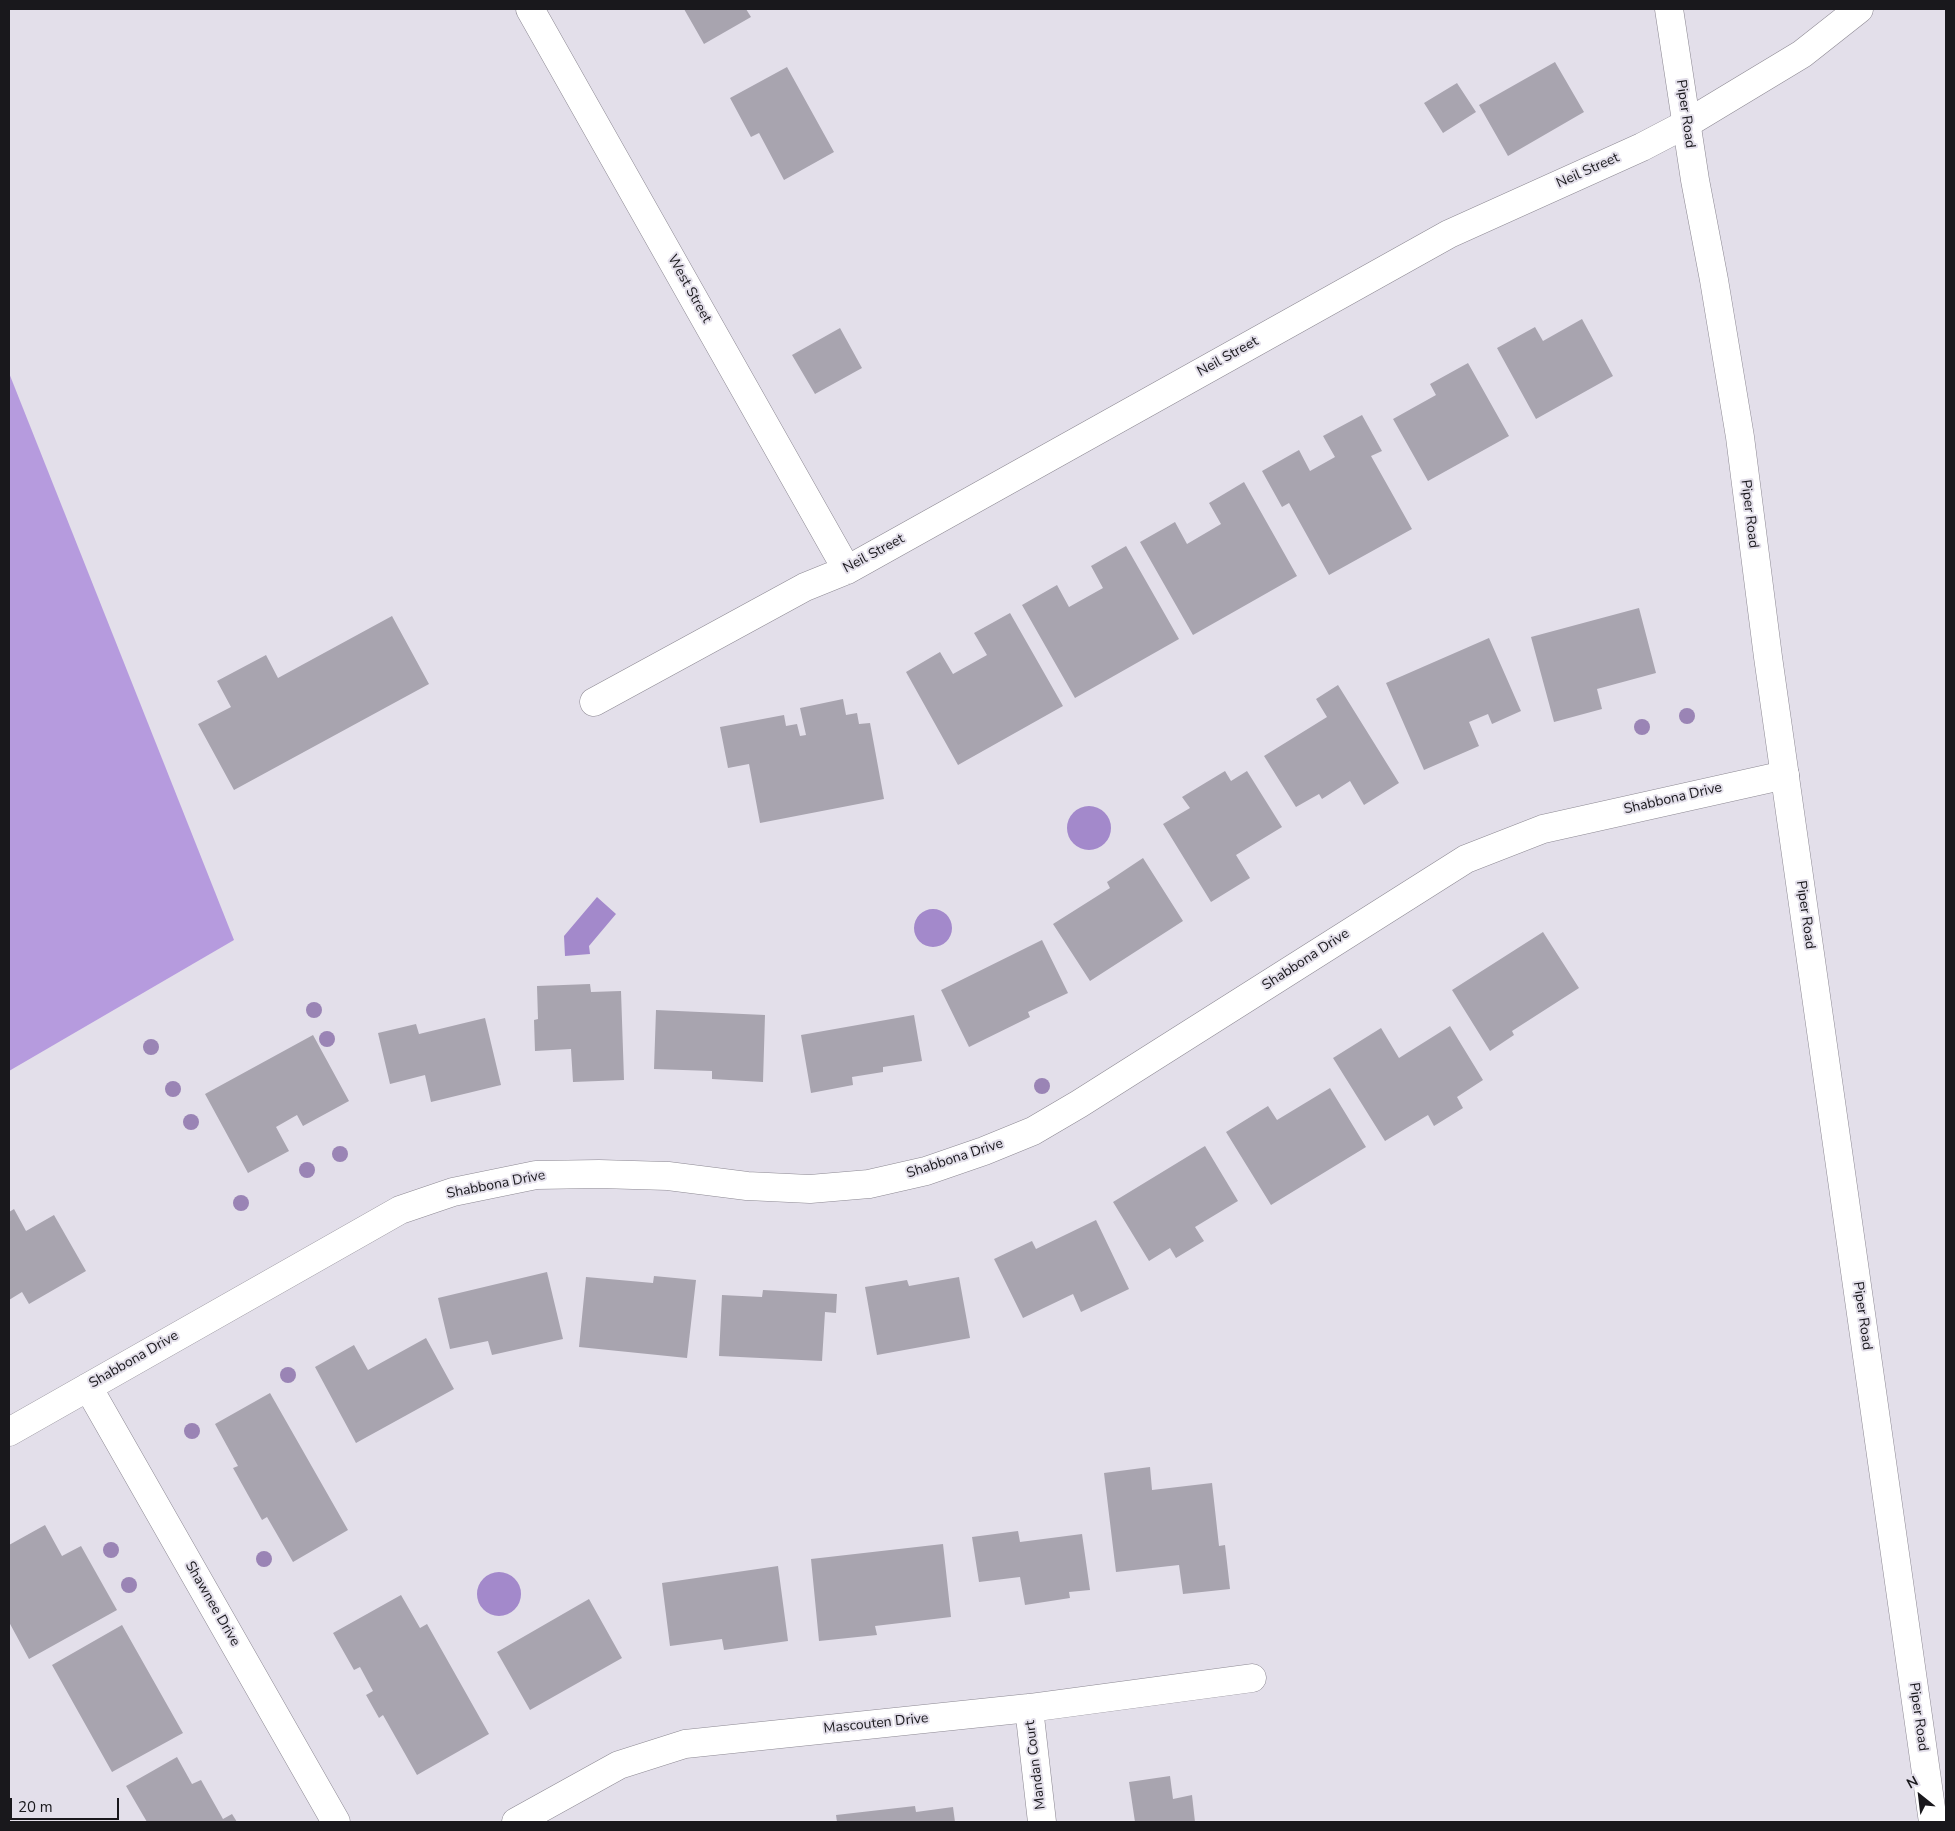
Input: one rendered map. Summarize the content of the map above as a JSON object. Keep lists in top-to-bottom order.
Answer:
{
  "streets": {
    "street": [
      "Piper Road",
      "Neil Street",
      "West Street",
      "Shabbona Drive",
      "Shawnee Drive",
      "Mascouten Drive",
      "Mandan Court"
    ]
  },
  "crossings": [
    ["Piper Road", "Neil Street"],
    ["Piper Road", "Shabbona Drive"],
    ["Neil Street", "West Street"],
    ["Shabbona Drive", "Shawnee Drive"],
    ["Mascouten Drive", "Mandan Court"]
  ],
  "scale_bar": "20 m",
  "north": "top left"
}
